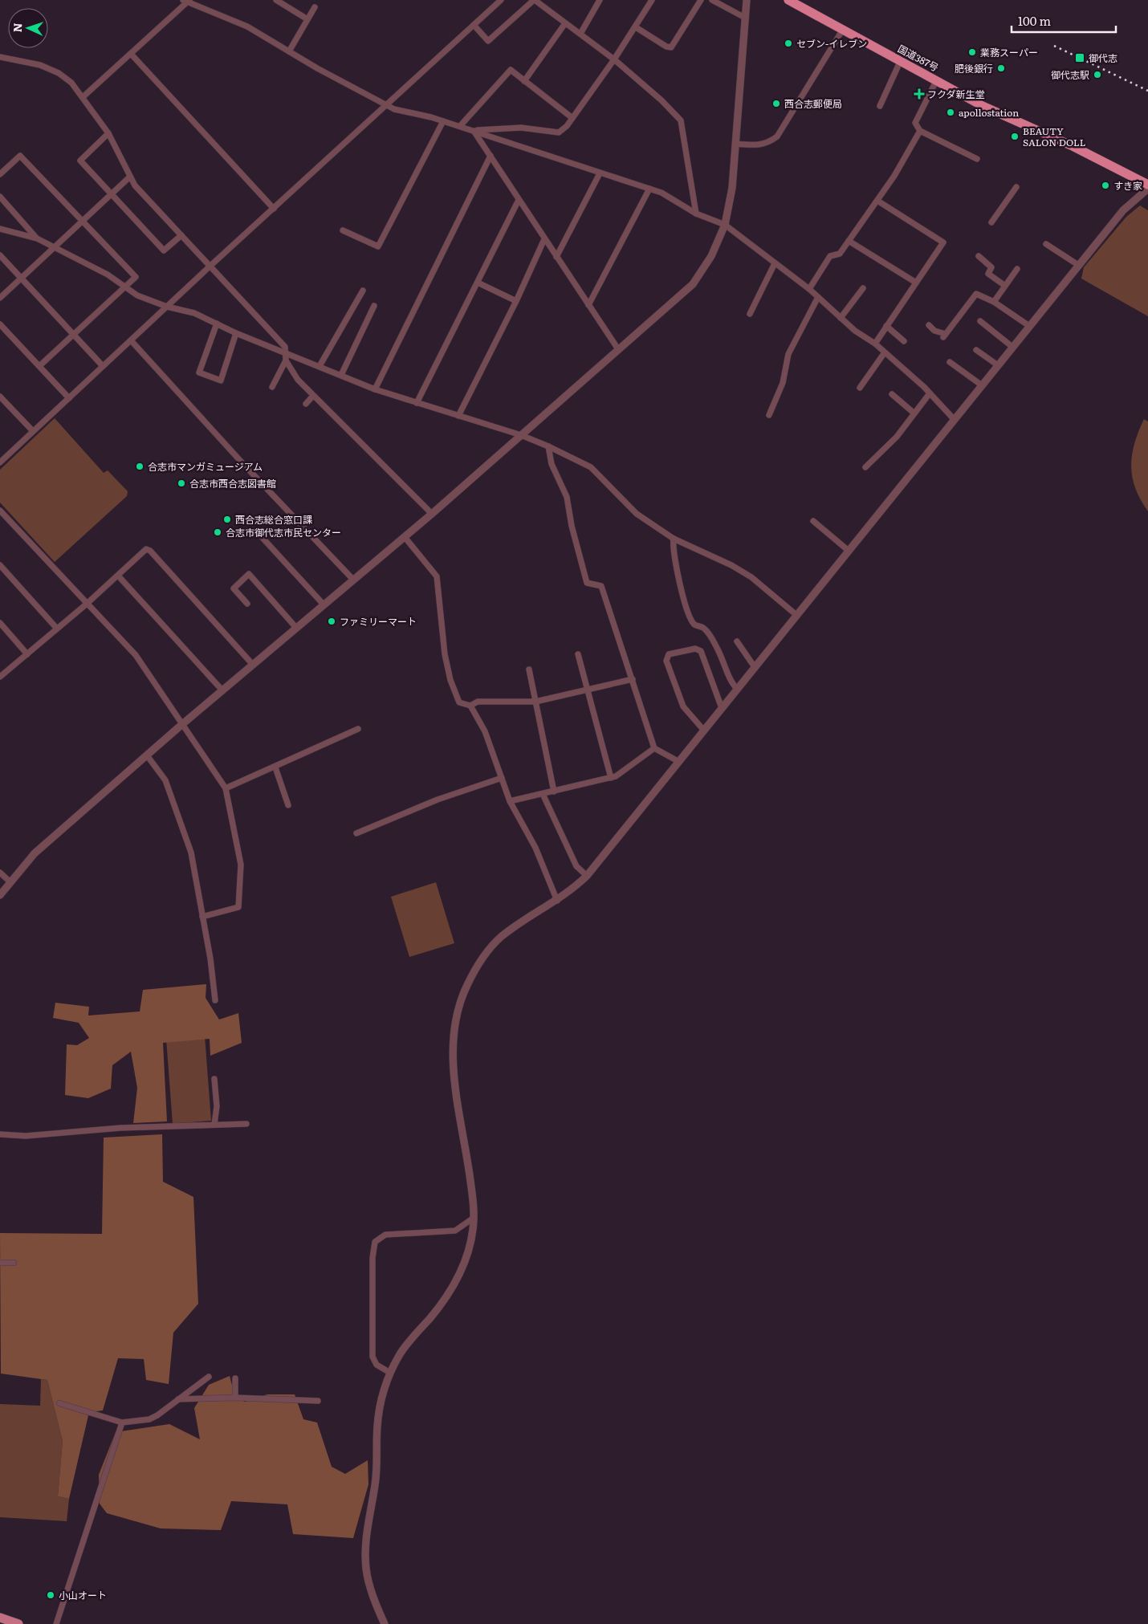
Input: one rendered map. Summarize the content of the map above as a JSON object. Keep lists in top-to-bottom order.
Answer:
{
  "streets": {
    "highway": ["国道387号"]
  },
  "places": {
    "other": [
      "セブン-イレブン",
      "業務スーパー",
      "肥後銀行",
      "御代志駅",
      "西合志郵便局",
      "apollostation",
      "BEAUTY SALON DOLL",
      "すき家",
      "合志市マンガミュージアム",
      "合志市西合志図書館",
      "西合志総合窓口課",
      "合志市御代志市民センター",
      "ファミリーマート",
      "小山オート"
    ],
    "transit": ["御代志"],
    "health": ["フクダ新生堂"]
  },
  "scale_bar": "100 m",
  "north": "left"
}
